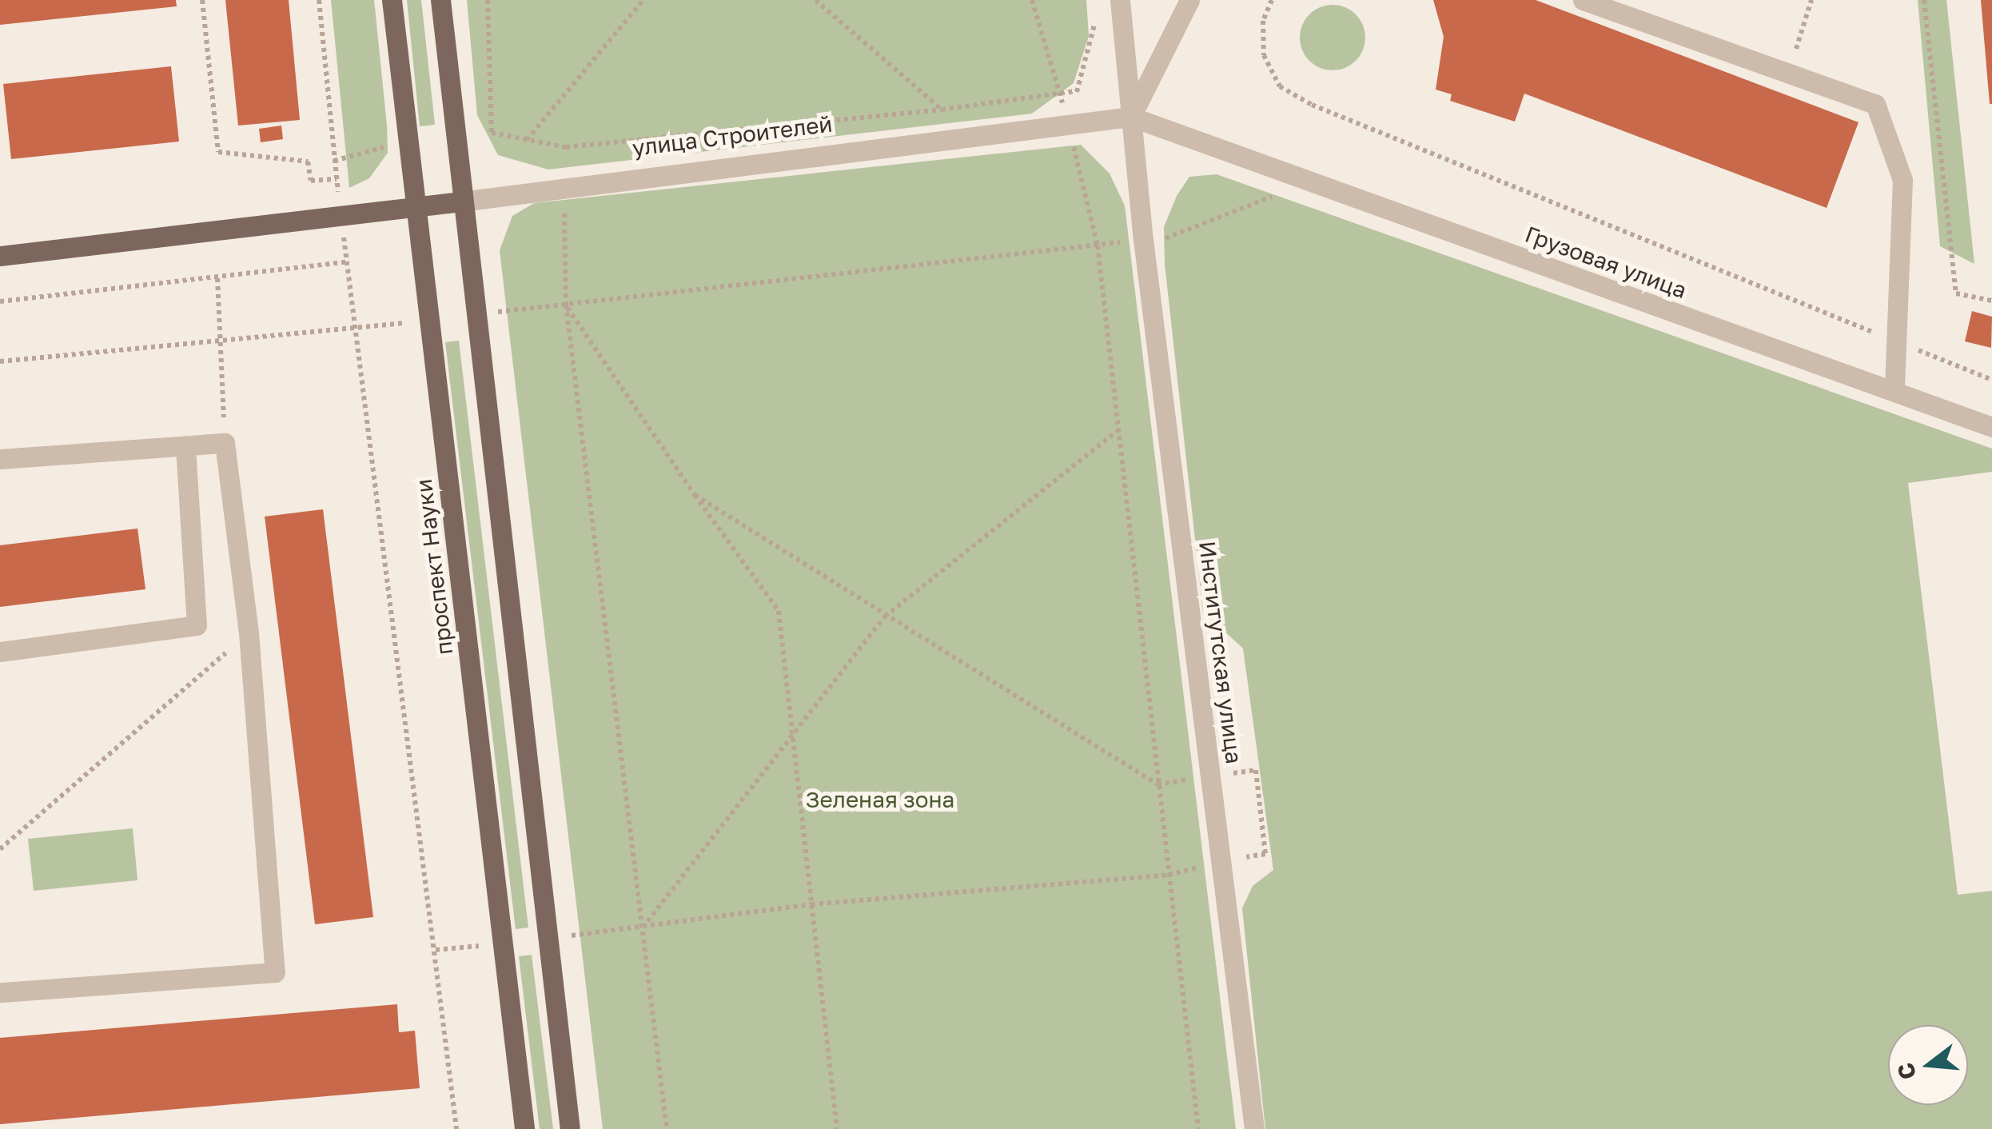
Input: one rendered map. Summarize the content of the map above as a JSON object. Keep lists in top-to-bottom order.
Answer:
{
  "streets": {
    "main road": ["улица Строителей", "проспект Науки"],
    "street": ["Грузовая улица", "Институтская улица"]
  },
  "crossings": [
    ["улица Строителей", "Грузовая улица"],
    ["улица Строителей", "проспект Науки"],
    ["улица Строителей", "Институтская улица"],
    ["Грузовая улица", "Институтская улица"]
  ],
  "parks": ["Зеленая зона"],
  "north": "left"
}
